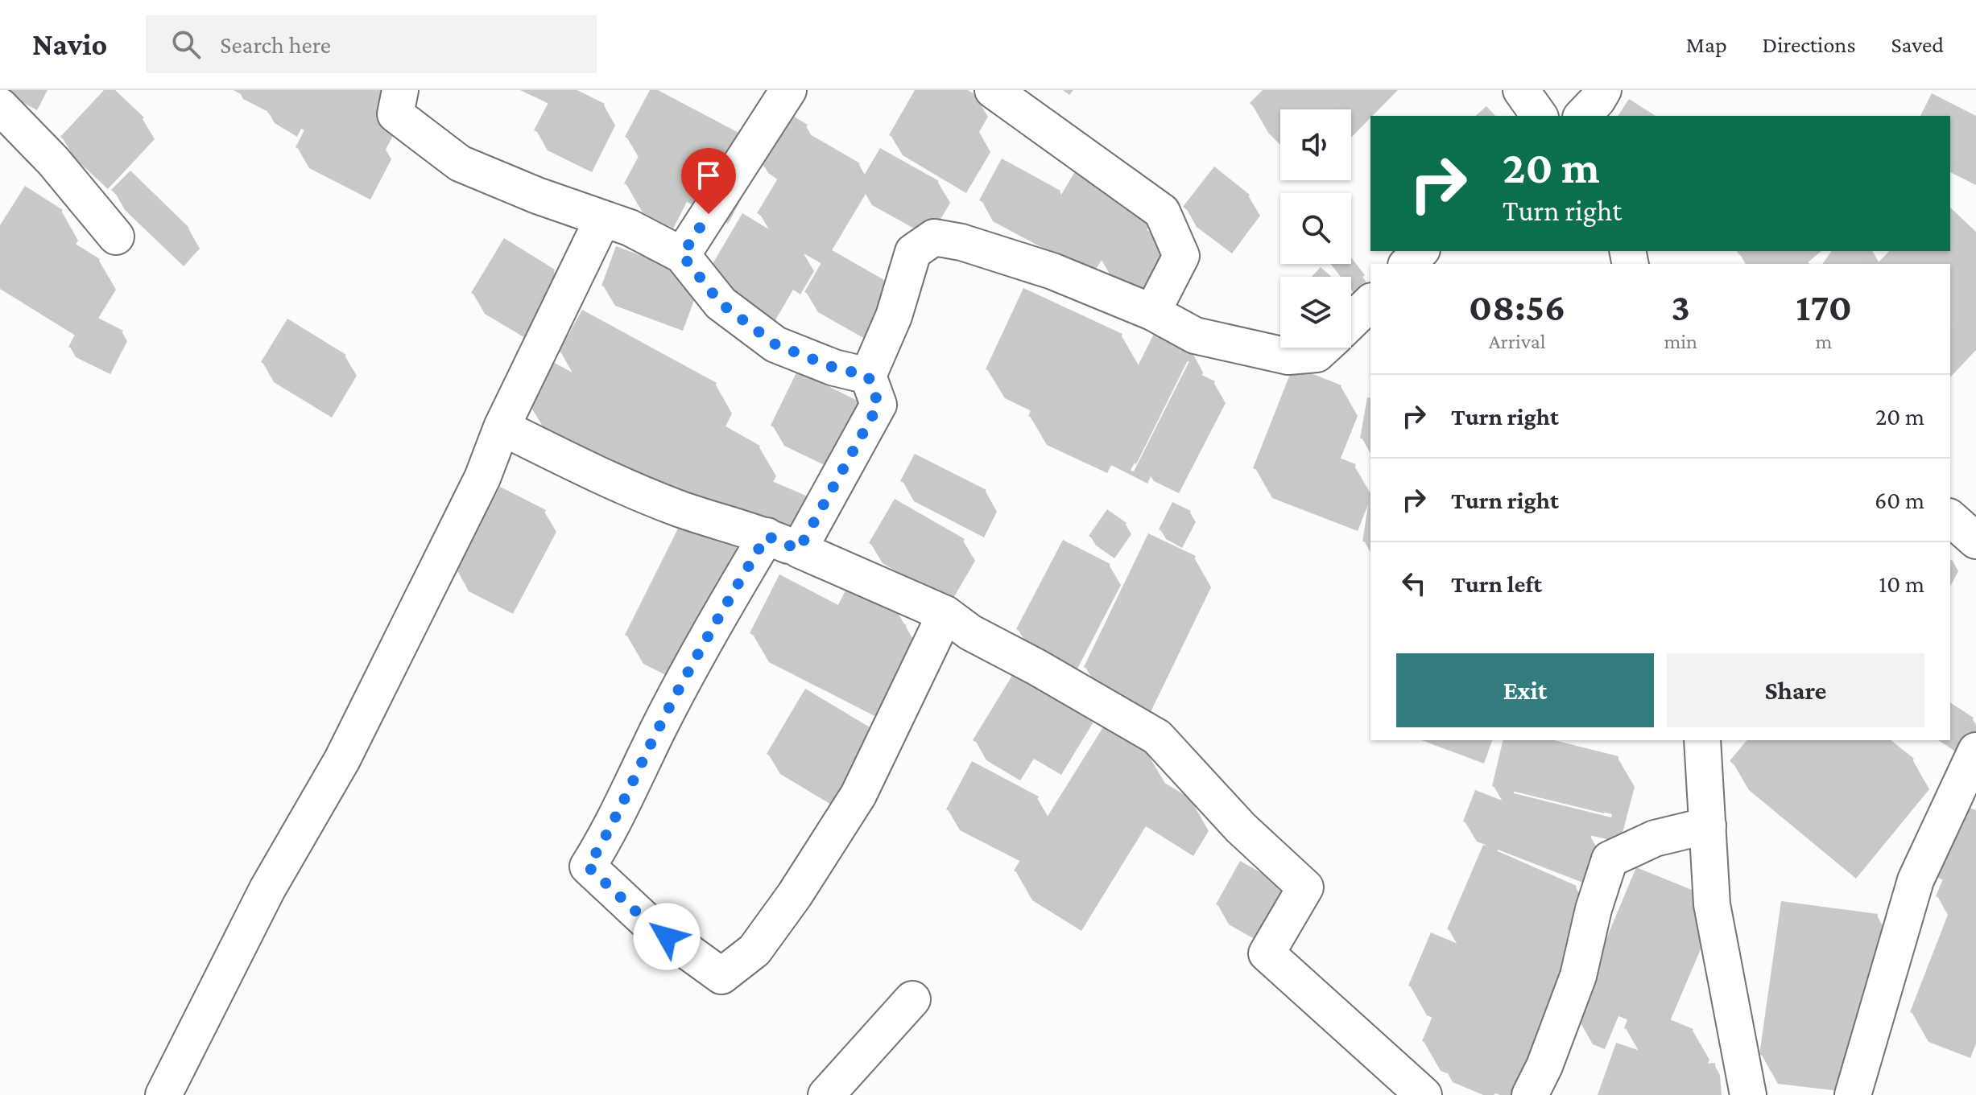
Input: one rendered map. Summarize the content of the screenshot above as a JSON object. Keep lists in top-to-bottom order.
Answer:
{
  "page": {
    "header": "Navio",
    "search": "Search here",
    "nav": ["Map", "Directions", "Saved"],
    "turn": ["20 m", "Turn right"],
    "eta": [
      "08:56",
      "Arrival",
      "3",
      "min",
      "170",
      "m"
    ],
    "list": [
      {
        "name": "Turn right",
        "value": "20 m"
      },
      {
        "name": "Turn right",
        "value": "60 m"
      },
      {
        "name": "Turn left",
        "value": "10 m"
      }
    ],
    "buttons": ["Exit", "Share"]
  }
}
